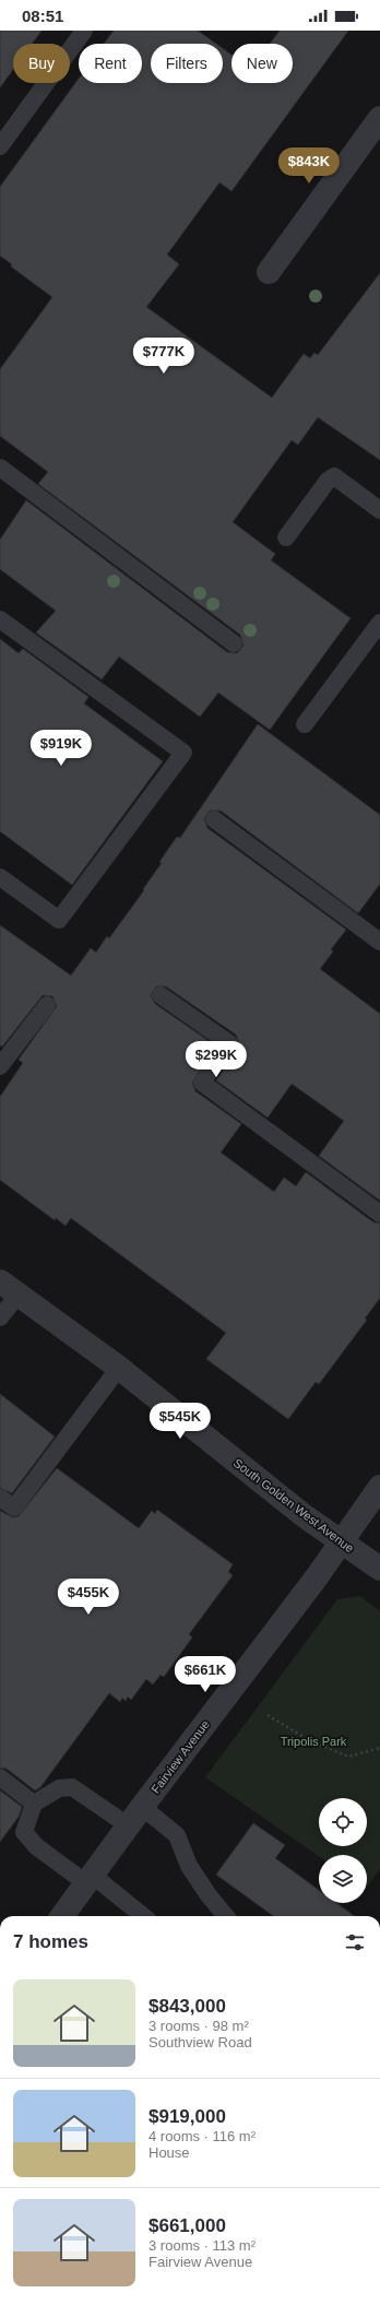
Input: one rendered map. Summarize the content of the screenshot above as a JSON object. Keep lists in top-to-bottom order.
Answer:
{
  "streets": {
    "street": ["South Golden West Avenue", "Fairview Avenue"]
  },
  "crossings": [
    ["South Golden West Avenue", "Fairview Avenue"]
  ],
  "parks": ["Tripolis Park"],
  "page": {
    "status": "08:51",
    "chip": [
      "Buy",
      "Rent",
      "Filters",
      "New"
    ],
    "price": [
      "$843K",
      "$777K",
      "$919K",
      "$299K",
      "$545K",
      "$455K",
      "$661K"
    ],
    "heading": "7 homes",
    "list": [
      {
        "name": "$843,000",
        "note": "3 rooms · 98 m² · Southview Road"
      },
      {
        "name": "$919,000",
        "note": "4 rooms · 116 m² · House"
      },
      {
        "name": "$661,000",
        "note": "3 rooms · 113 m² · Fairview Avenue"
      }
    ]
  }
}
